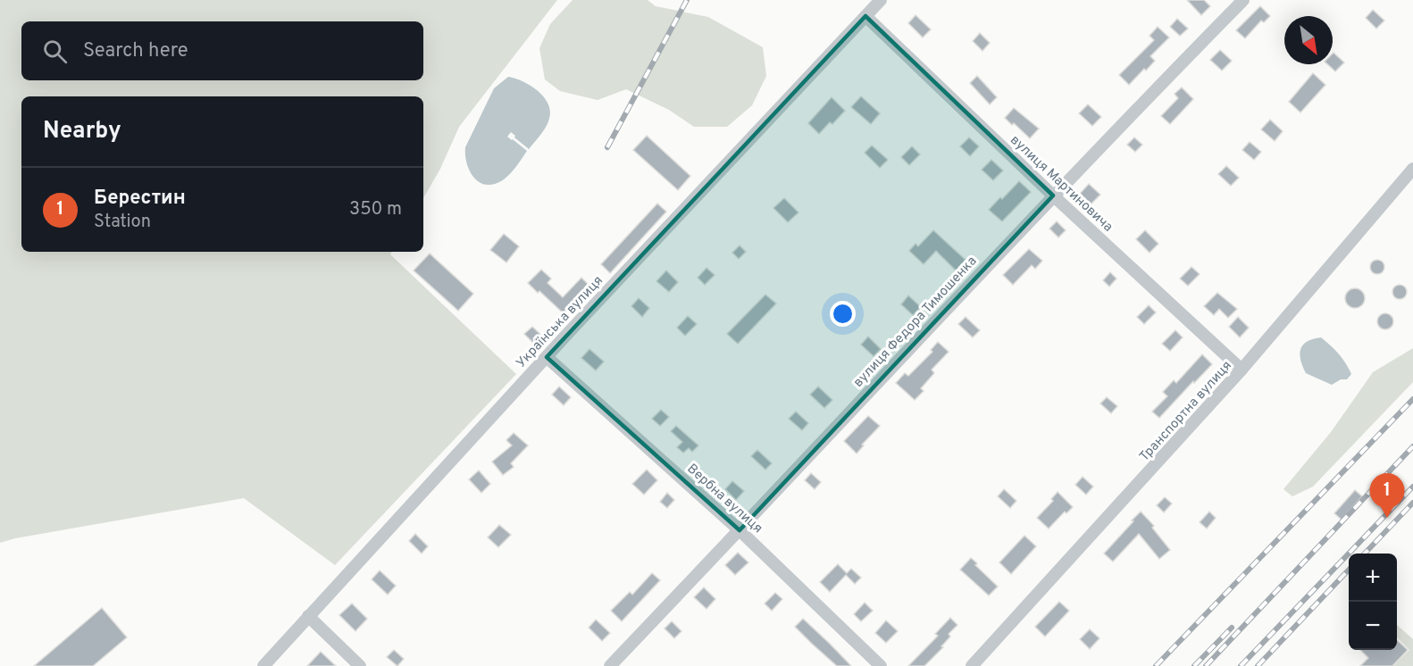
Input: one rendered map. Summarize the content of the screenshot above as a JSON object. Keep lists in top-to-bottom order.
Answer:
{
  "streets": {
    "street": [
      "вулиця Мартиновича",
      "Українська вулиця",
      "вулиця Федора Тимошенка",
      "Транспортна вулиця",
      "Вербна вулиця"
    ]
  },
  "crossings": [
    ["вулиця Мартиновича", "Українська вулиця"],
    ["вулиця Мартиновича", "вулиця Федора Тимошенка"],
    ["вулиця Мартиновича", "Транспортна вулиця"],
    ["Українська вулиця", "Вербна вулиця"],
    ["вулиця Федора Тимошенка", "Вербна вулиця"]
  ],
  "north": "bottom right",
  "page": {
    "search": "Search here",
    "heading": "Nearby",
    "list": [
      {
        "mark": "1",
        "name": "Берестин",
        "note": "Station",
        "value": "350 m"
      }
    ],
    "pins": "1",
    "map_buttons": ["+", "−"]
  }
}
